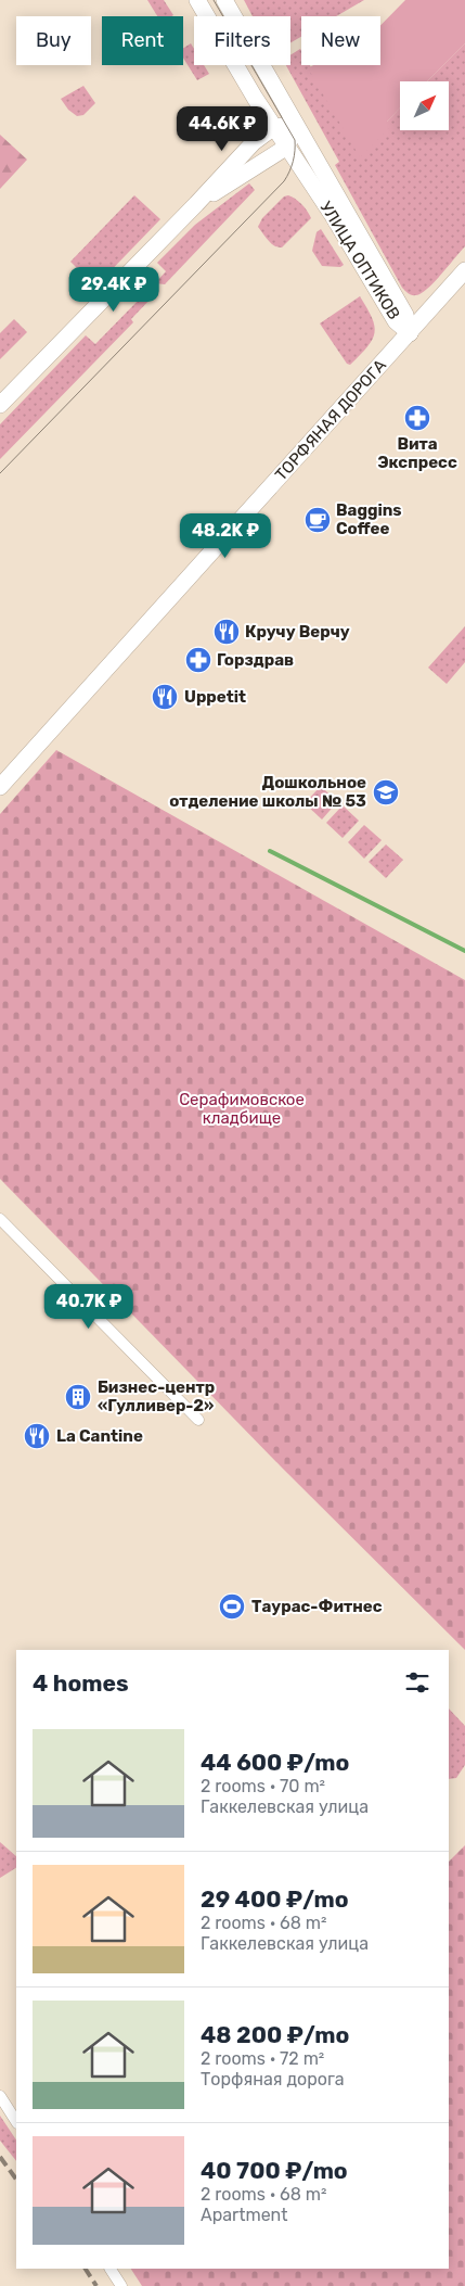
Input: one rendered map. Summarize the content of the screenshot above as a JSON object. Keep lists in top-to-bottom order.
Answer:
{
  "streets": {
    "main road": ["УЛИЦА ОПТИКОВ", "ТОРФЯНАЯ ДОРОГА"]
  },
  "crossings": [
    ["УЛИЦА ОПТИКОВ", "ТОРФЯНАЯ ДОРОГА"]
  ],
  "parks": ["Серафимовское кладбище"],
  "places": {
    "pharmacy": ["Вита Экспресс", "Горздрав"],
    "cafe": ["Baggins Coffee"],
    "restaurant": ["Кручу Верчу", "Uppetit", "La Cantine"],
    "school or university": ["Дошкольное отделение школы № 53"],
    "building": ["Бизнес-центр «Гулливер-2»"],
    "sports": ["Таурас-Фитнес"]
  },
  "north": "top right",
  "page": {
    "chip": [
      "Buy",
      "Rent",
      "Filters",
      "New"
    ],
    "price": [
      "44.6K ₽",
      "29.4K ₽",
      "48.2K ₽",
      "40.7K ₽"
    ],
    "heading": "4 homes",
    "list": [
      {
        "name": "44 600 ₽/mo",
        "note": "2 rooms · 70 m² · Гаккелевская улица"
      },
      {
        "name": "29 400 ₽/mo",
        "note": "2 rooms · 68 m² · Гаккелевская улица"
      },
      {
        "name": "48 200 ₽/mo",
        "note": "2 rooms · 72 m² · Торфяная дорога"
      },
      {
        "name": "40 700 ₽/mo",
        "note": "2 rooms · 68 m² · Apartment"
      }
    ]
  }
}
